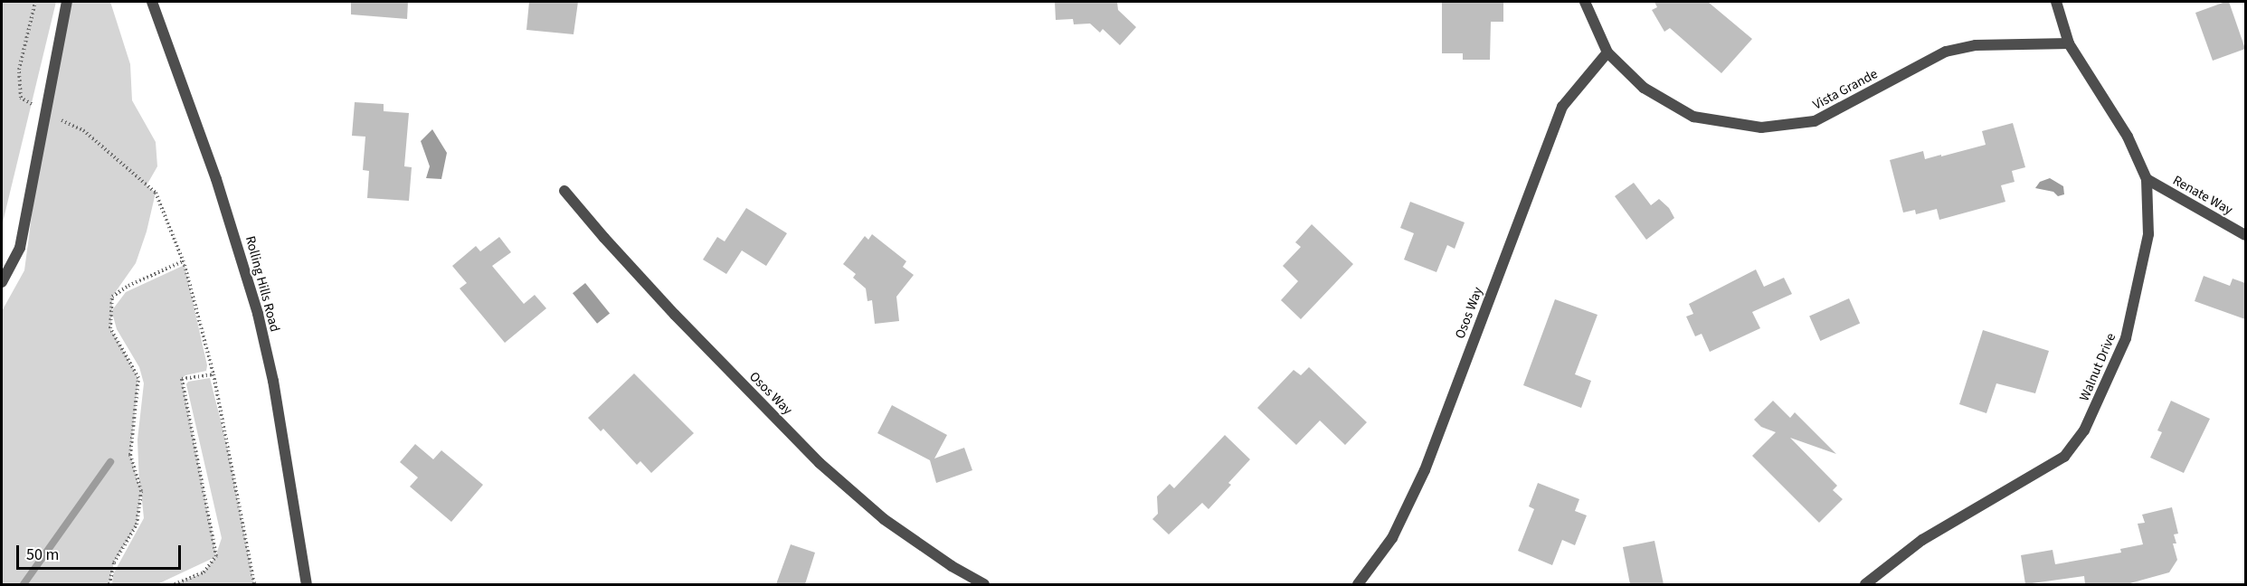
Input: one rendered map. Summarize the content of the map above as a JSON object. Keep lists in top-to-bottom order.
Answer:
{
  "streets": {
    "street": [
      "Vista Grande",
      "Renate Way",
      "Rolling Hills Road",
      "Osos Way",
      "Walnut Drive"
    ]
  },
  "crossings": [
    ["Vista Grande", "Osos Way"],
    ["Vista Grande", "Walnut Drive"],
    ["Renate Way", "Walnut Drive"]
  ],
  "scale_bar": "50 m"
}
